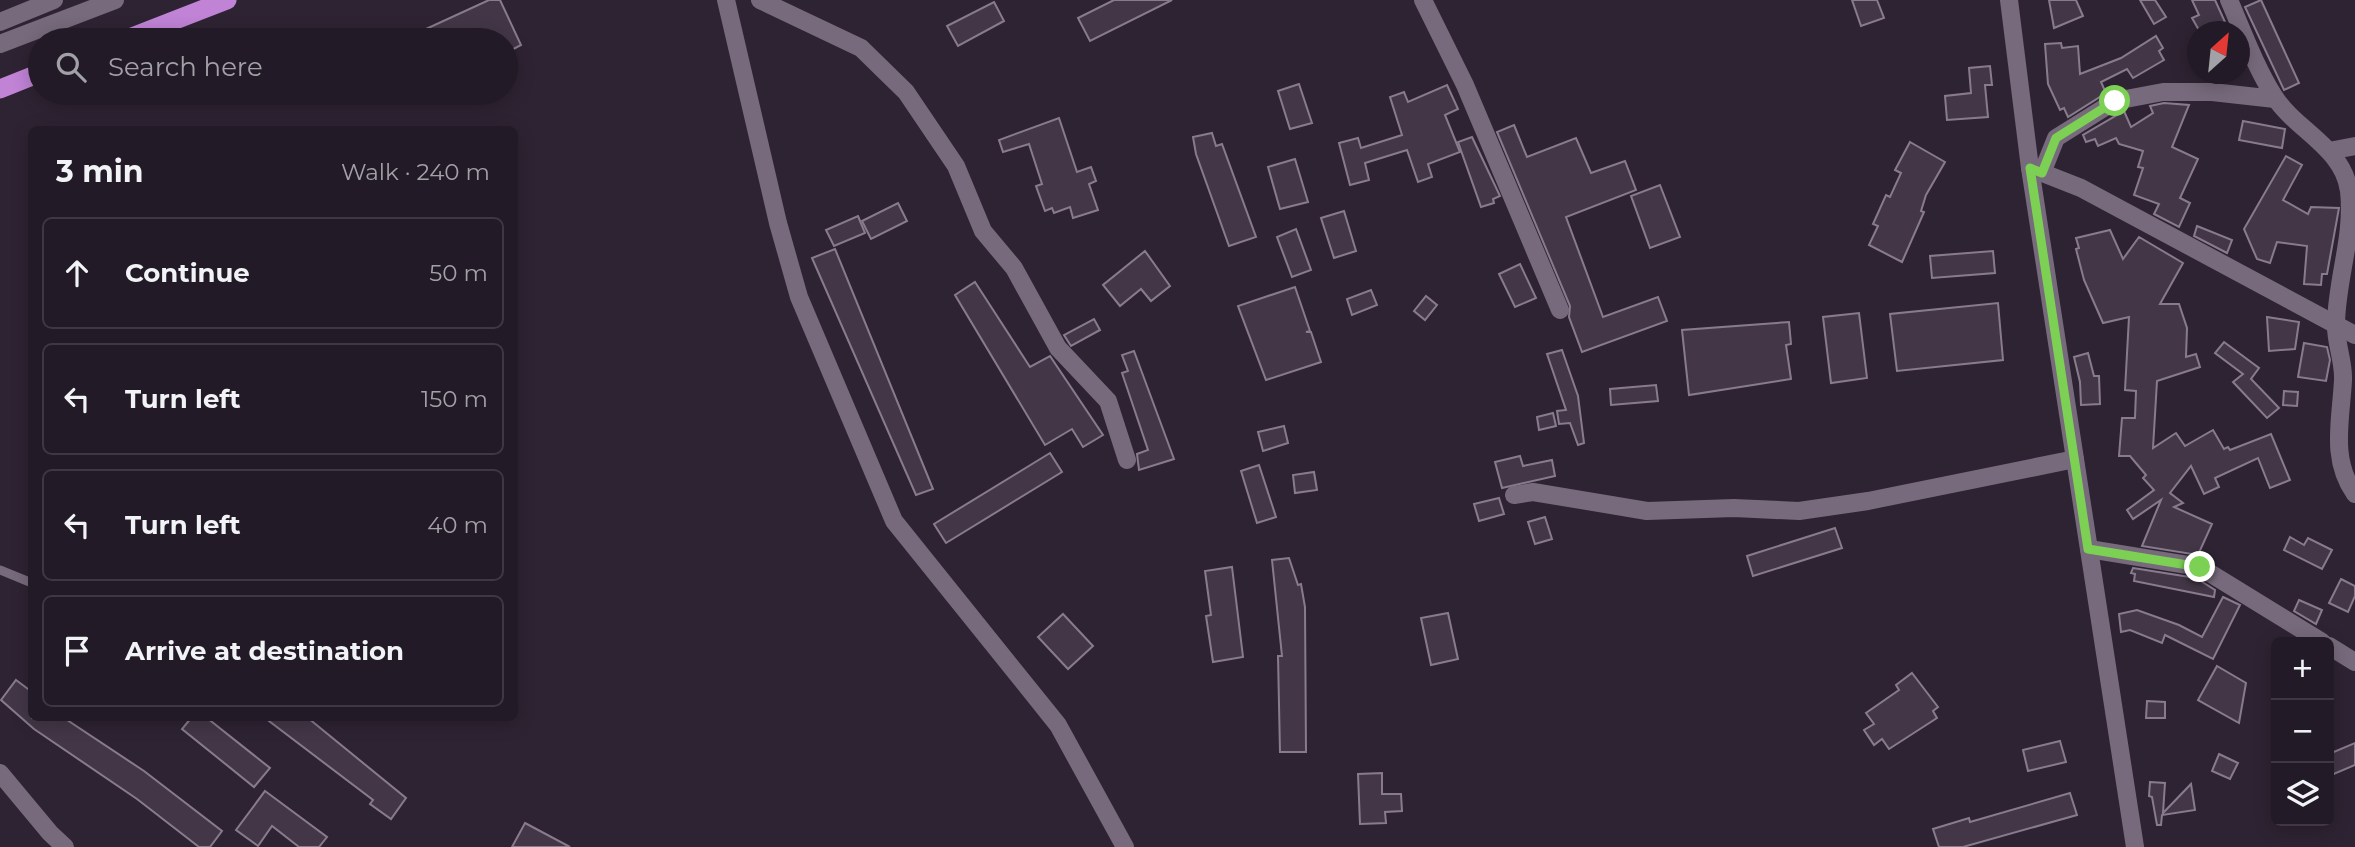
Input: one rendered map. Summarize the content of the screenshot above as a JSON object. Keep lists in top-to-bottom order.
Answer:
{
  "north": "top right",
  "page": {
    "search": "Search here",
    "heading": ["3 min", "Walk · 240 m"],
    "list": [
      ["Continue", "50 m"],
      ["Turn left", "150 m"],
      ["Turn left", "40 m"],
      "Arrive at destination"
    ],
    "map_buttons": ["+", "−"]
  }
}
